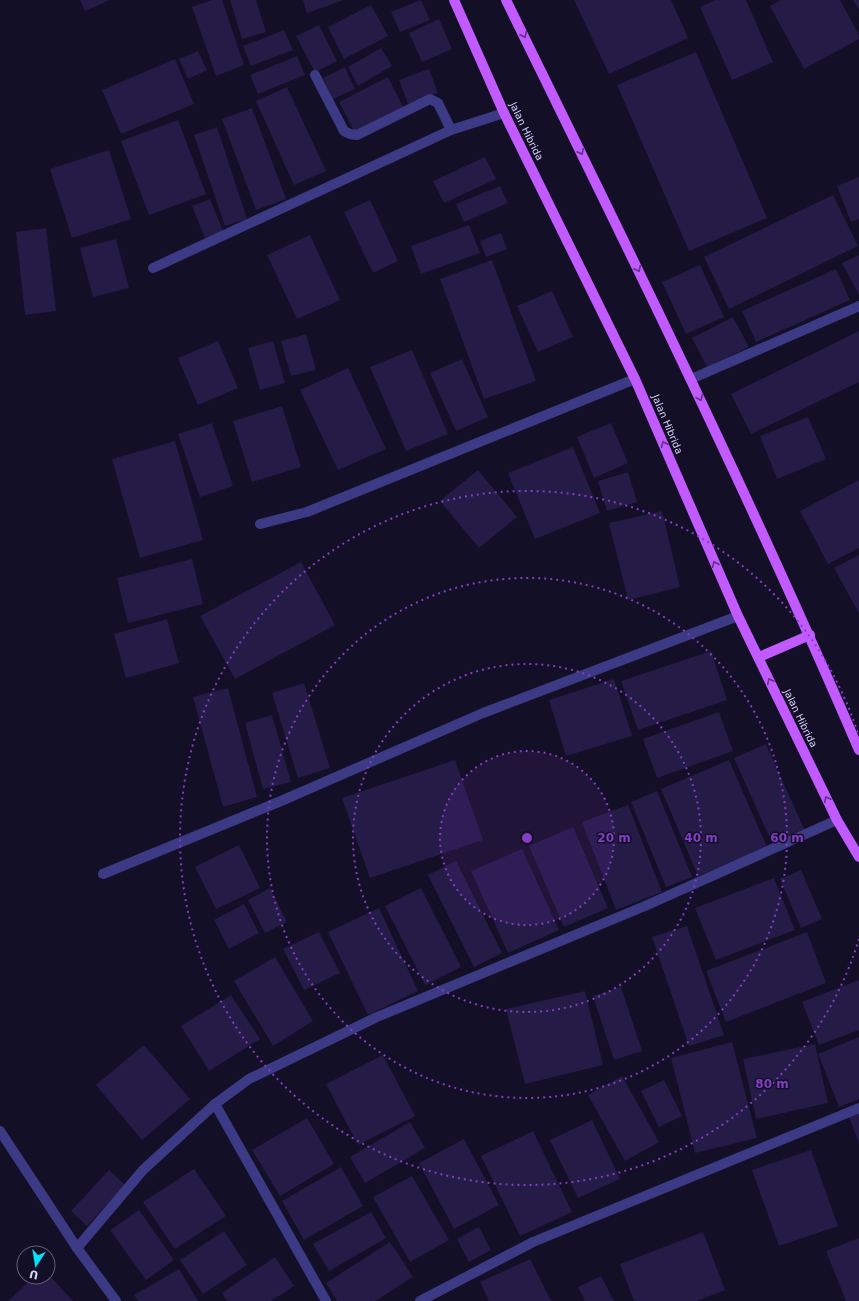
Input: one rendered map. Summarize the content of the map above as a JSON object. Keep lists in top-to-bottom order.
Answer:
{
  "streets": {
    "main road": ["Jalan Hibrida"]
  },
  "north": "bottom",
  "rings": [
    "20 m",
    "40 m",
    "60 m",
    "80 m"
  ]
}
